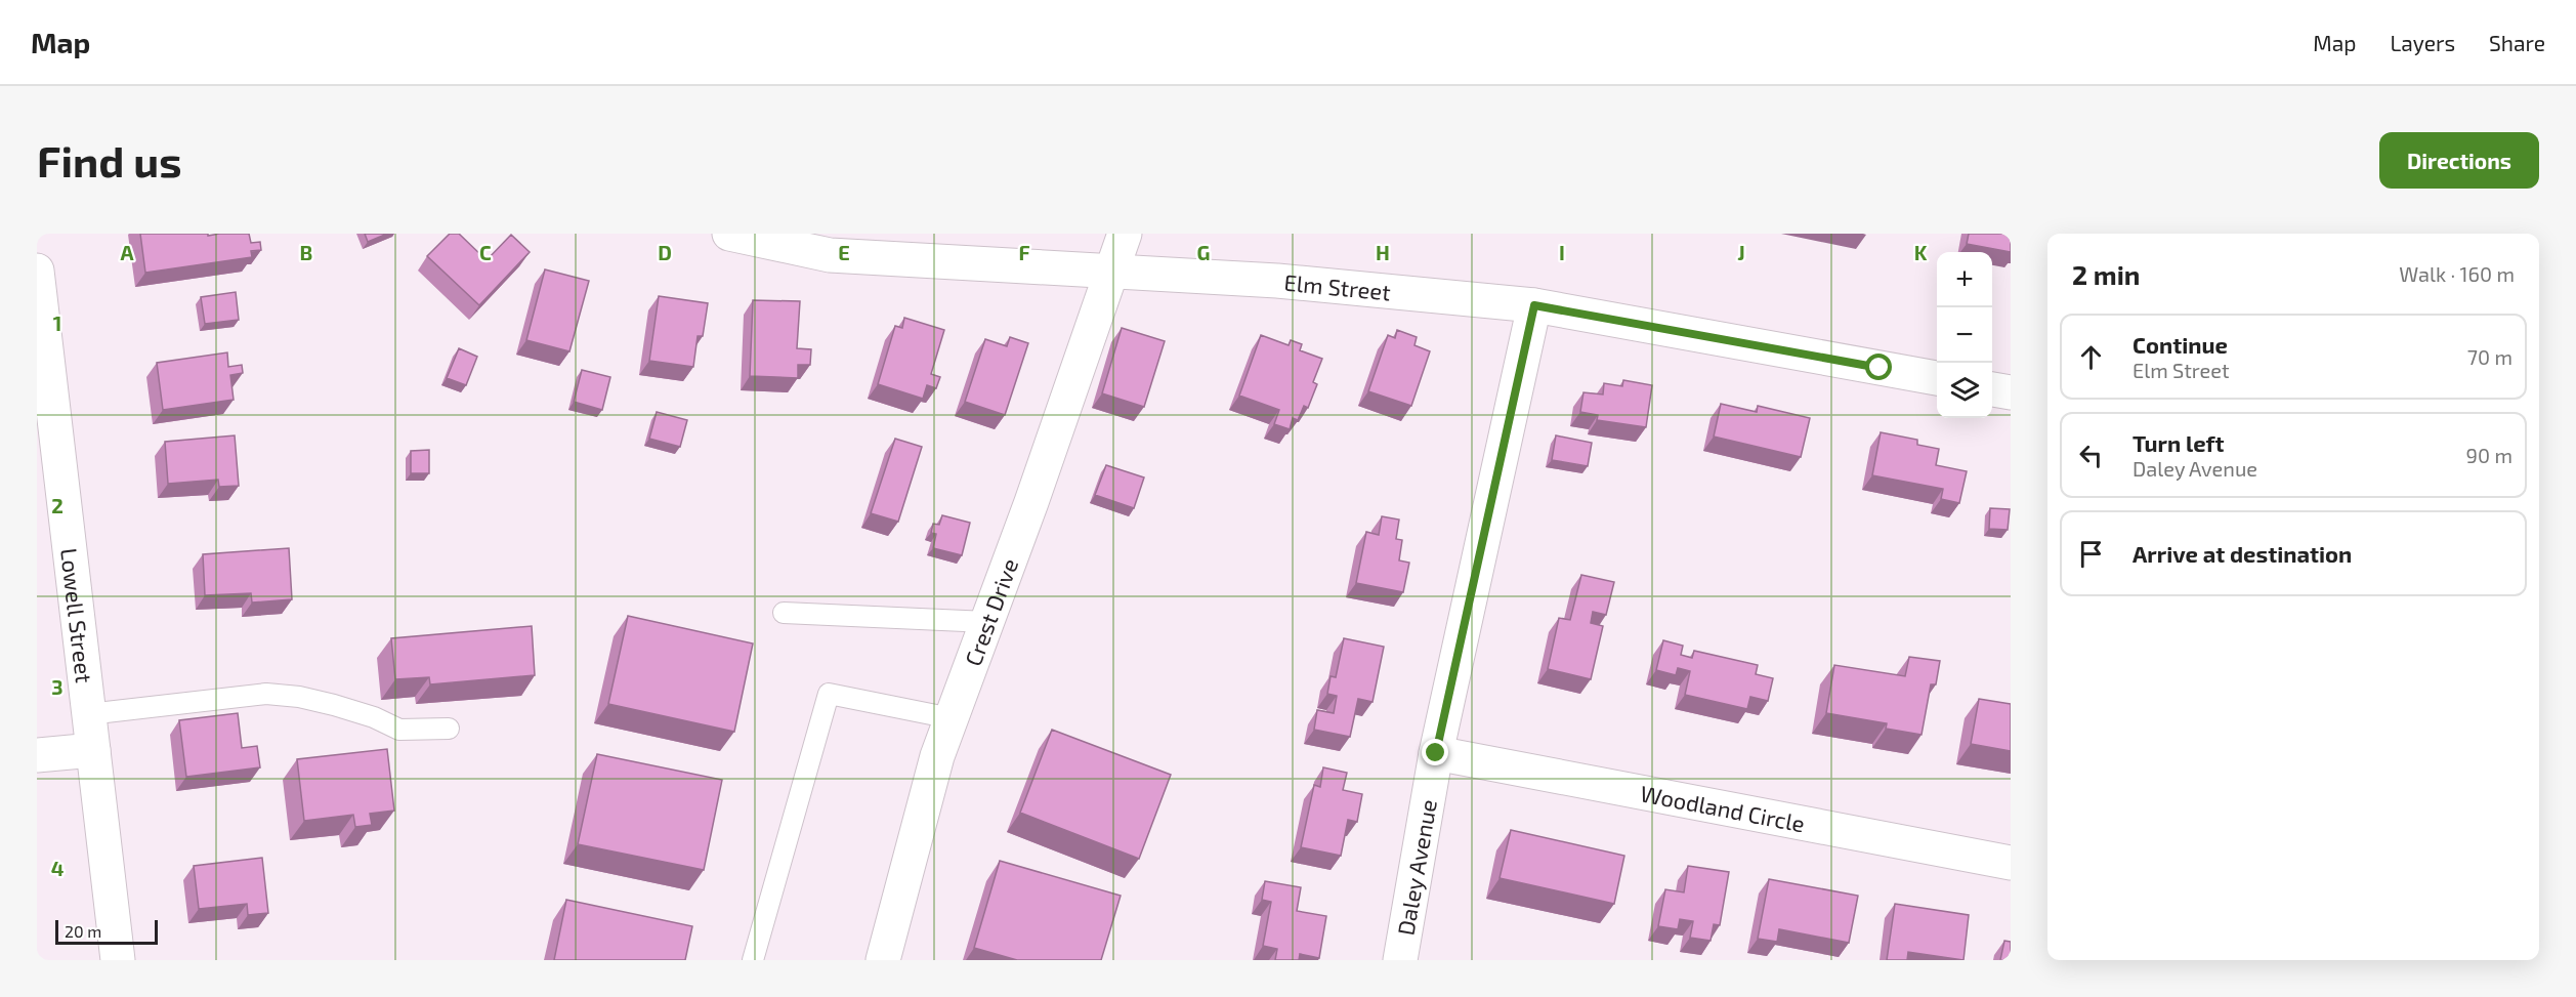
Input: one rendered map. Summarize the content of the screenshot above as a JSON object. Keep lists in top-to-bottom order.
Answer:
{
  "streets": {
    "street": [
      "Elm Street",
      "Crest Drive",
      "Lowell Street",
      "Woodland Circle",
      "Daley Avenue"
    ]
  },
  "crossings": [
    ["Elm Street", "Crest Drive"],
    ["Elm Street", "Daley Avenue"],
    ["Woodland Circle", "Daley Avenue"]
  ],
  "scale_bar": "20 m",
  "page": {
    "header": "Map",
    "nav": ["Map", "Layers", "Share"],
    "buttons": "Directions",
    "title": "Find us",
    "heading": ["2 min", "Walk · 160 m"],
    "map_buttons": ["+", "−"],
    "list": [
      ["Continue", "Elm Street", "70 m"],
      ["Turn left", "Daley Avenue", "90 m"],
      "Arrive at destination"
    ],
    "scale": "20 m"
  },
  "grid": {
    "columns": [
      "A",
      "B",
      "C",
      "D",
      "E",
      "F",
      "G",
      "H",
      "I",
      "J",
      "K"
    ],
    "rows": [
      "1",
      "2",
      "3",
      "4"
    ]
  }
}
